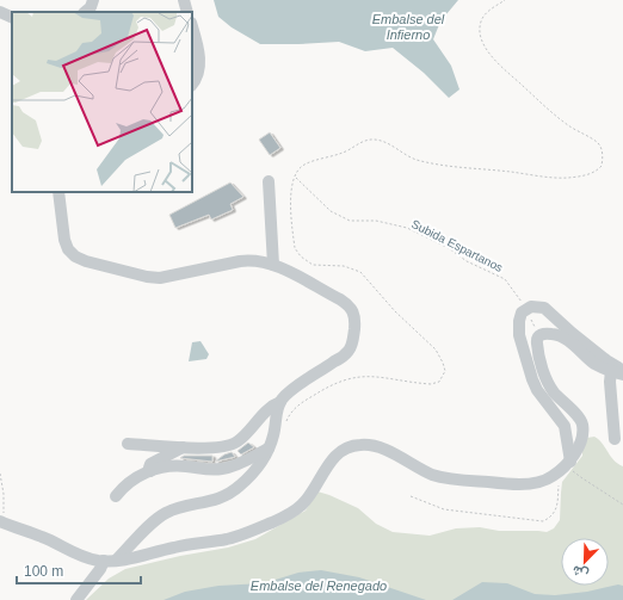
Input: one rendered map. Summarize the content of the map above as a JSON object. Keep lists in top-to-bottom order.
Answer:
{
  "streets": {
    "path": ["Subida Espartanos"]
  },
  "water": ["Embalse del Infierno", "Embalse del Renegado"],
  "scale_bar": "100 m",
  "north": "bottom left"
}
